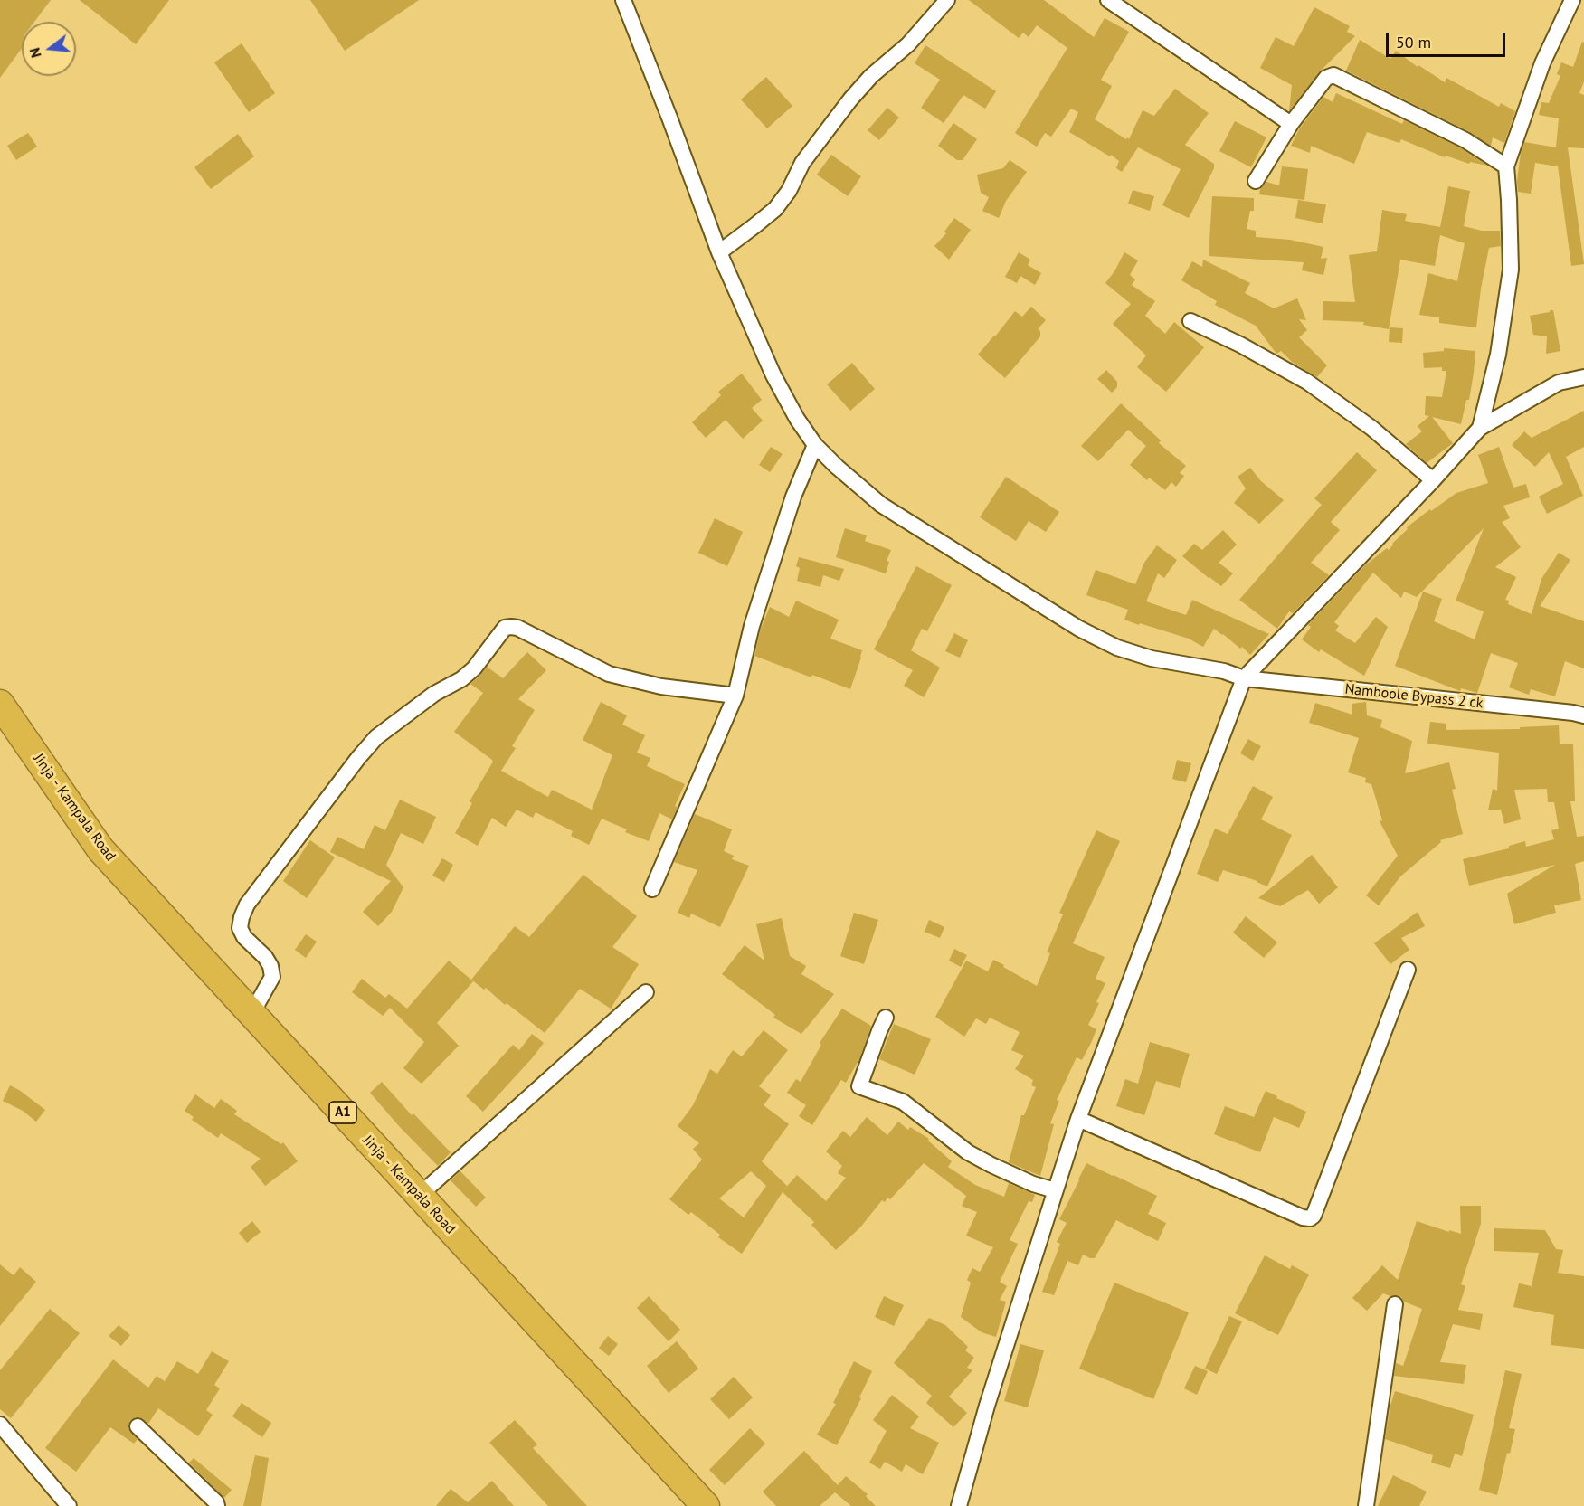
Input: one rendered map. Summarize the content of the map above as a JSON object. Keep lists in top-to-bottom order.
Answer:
{
  "streets": {
    "highway": ["Jinja - Kampala Road", "A1"],
    "street": ["Namboole Bypass 2 ck"]
  },
  "scale_bar": "50 m",
  "north": "left"
}
